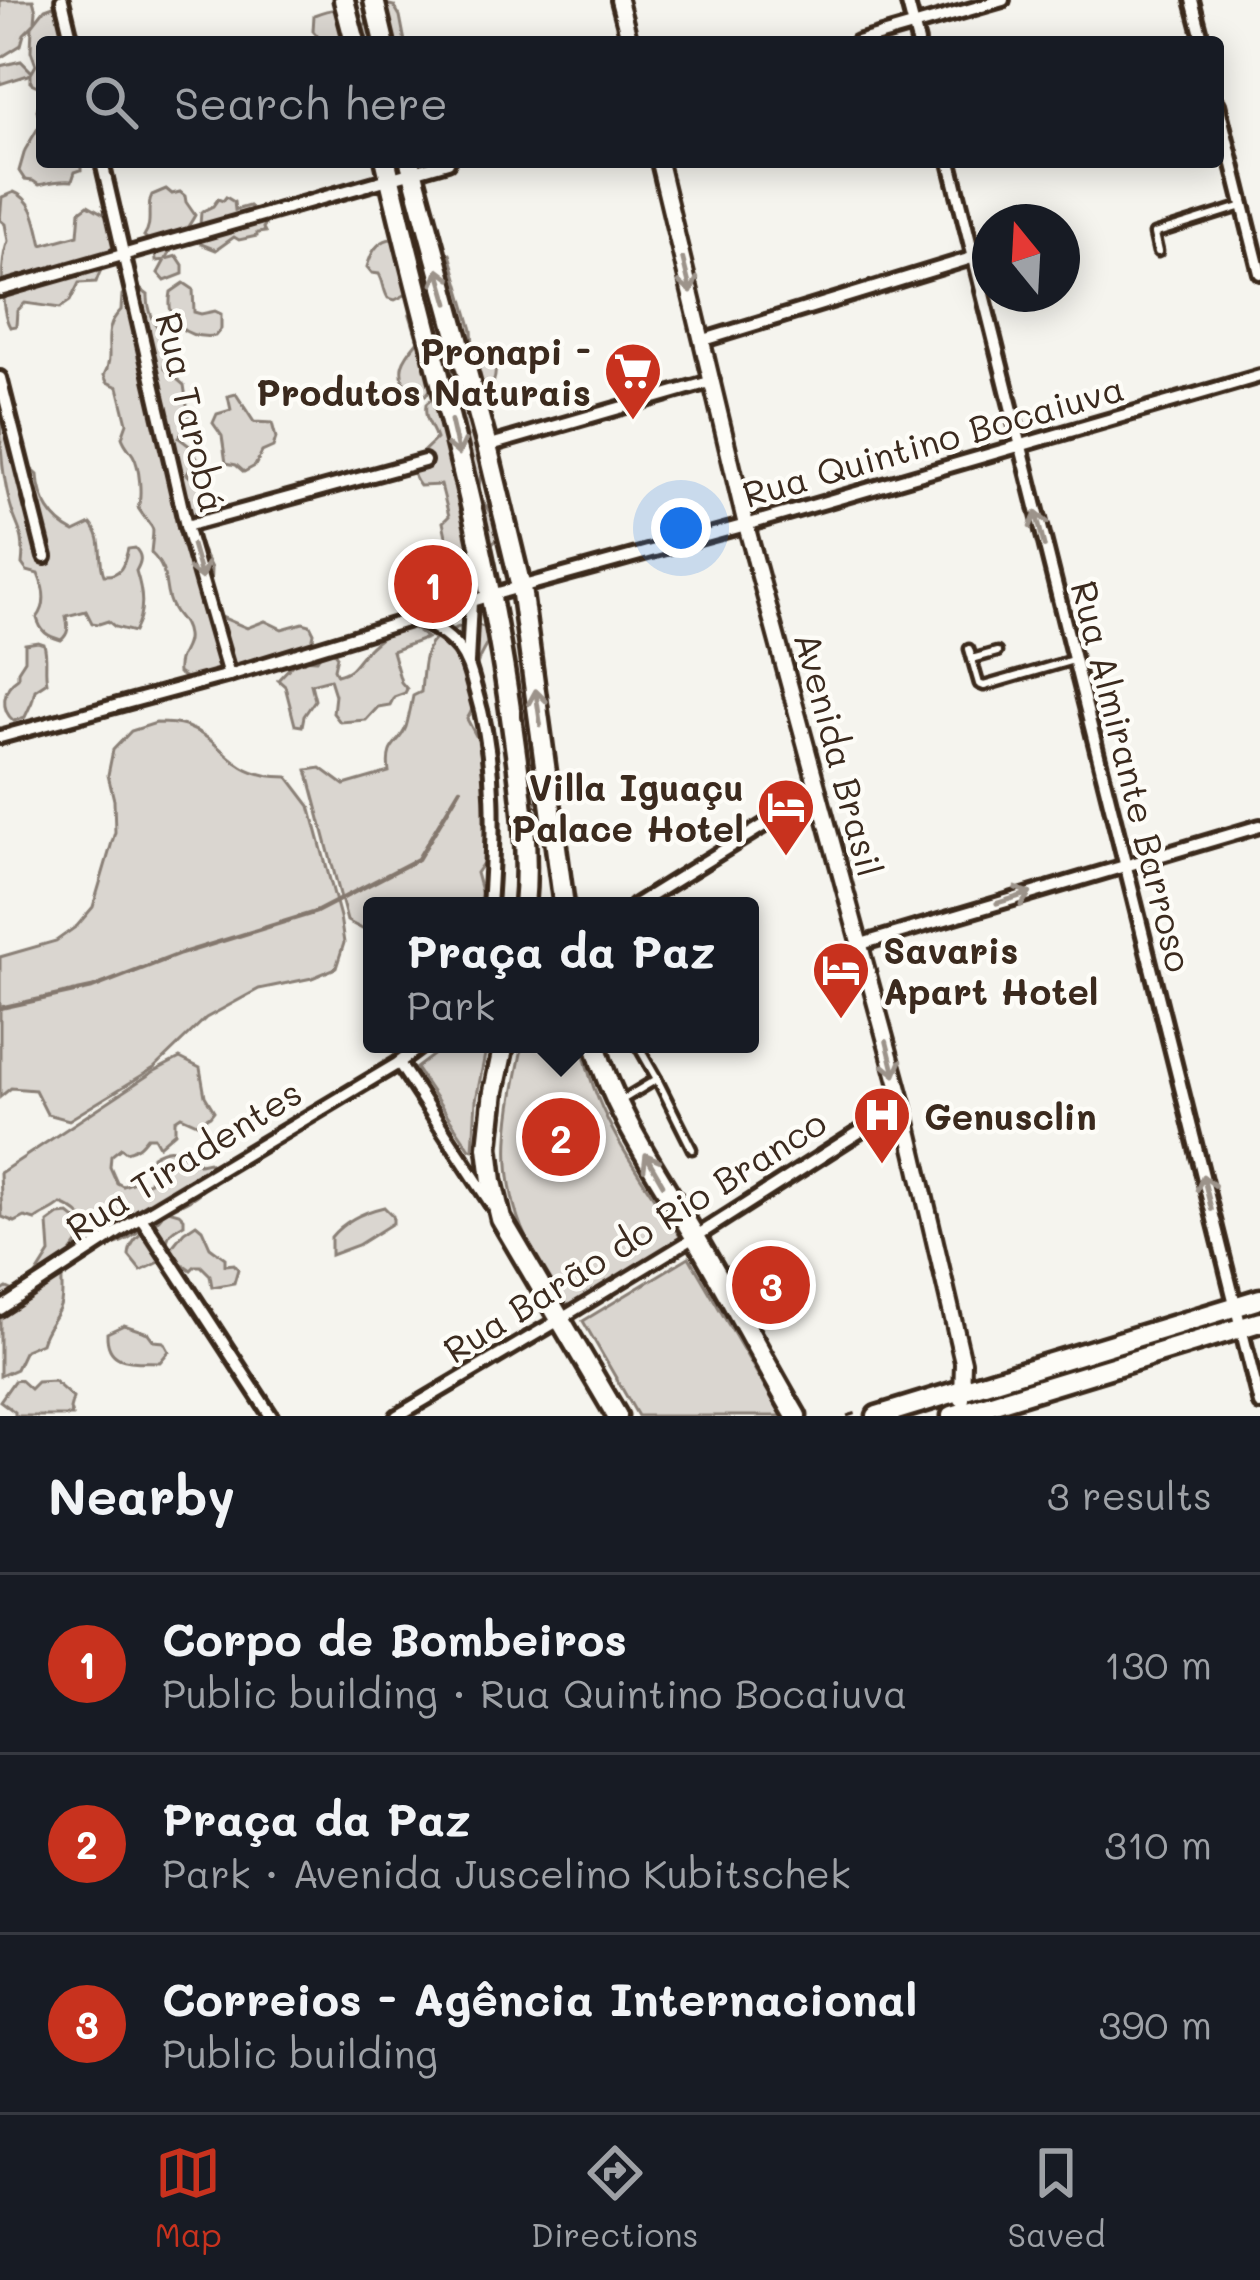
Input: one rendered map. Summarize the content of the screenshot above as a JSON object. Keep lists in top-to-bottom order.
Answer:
{
  "streets": {
    "street": [
      "Rua Tarobá",
      "Rua Quintino Bocaiuva",
      "Avenida Brasil",
      "Rua Almirante Barroso",
      "Rua Tiradentes",
      "Rua Barão do Rio Branco"
    ]
  },
  "crossings": [
    ["Rua Tarobá", "Rua Quintino Bocaiuva"],
    ["Rua Quintino Bocaiuva", "Avenida Brasil"],
    ["Rua Quintino Bocaiuva", "Rua Almirante Barroso"],
    ["Avenida Brasil", "Rua Barão do Rio Branco"]
  ],
  "one_way": ["Rua Almirante Barroso"],
  "places": {
    "supermarket": ["Pronapi - Produtos Naturais"],
    "hotel": ["Villa Iguaçu Palace Hotel", "Savaris Apart Hotel"],
    "hospital": ["Genusclin"]
  },
  "north": "top",
  "page": {
    "search": "Search here",
    "pins": ["1", "2", "3"],
    "popup": ["Praça da Paz", "Park"],
    "heading": ["Nearby", "3 results"],
    "list": [
      {
        "mark": "1",
        "name": "Corpo de Bombeiros",
        "note": "Public building · Rua Quintino Bocaiuva",
        "value": "130 m"
      },
      {
        "mark": "2",
        "name": "Praça da Paz",
        "note": "Park · Avenida Juscelino Kubitschek",
        "value": "310 m"
      },
      {
        "mark": "3",
        "name": "Correios - Agência Internacional",
        "note": "Public building",
        "value": "390 m"
      }
    ],
    "nav": ["Map", "Directions", "Saved"]
  }
}
